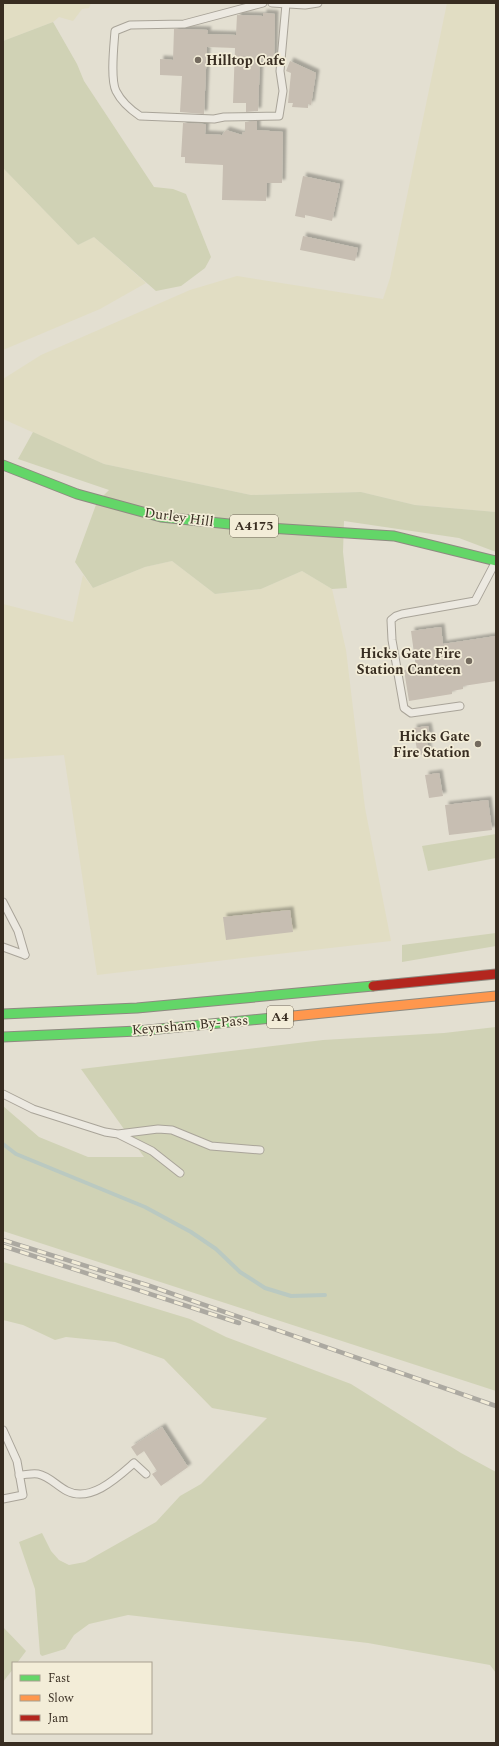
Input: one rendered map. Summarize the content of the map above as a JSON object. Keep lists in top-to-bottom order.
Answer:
{
  "streets": {
    "main road": [
      "Durley Hill",
      "A4175",
      "A4",
      "Keynsham By-Pass"
    ]
  },
  "places": ["Hilltop Cafe", "Hicks Gate Fire Station Canteen", "Hicks Gate Fire Station"],
  "legend": ["Fast", "Slow", "Jam"]
}
